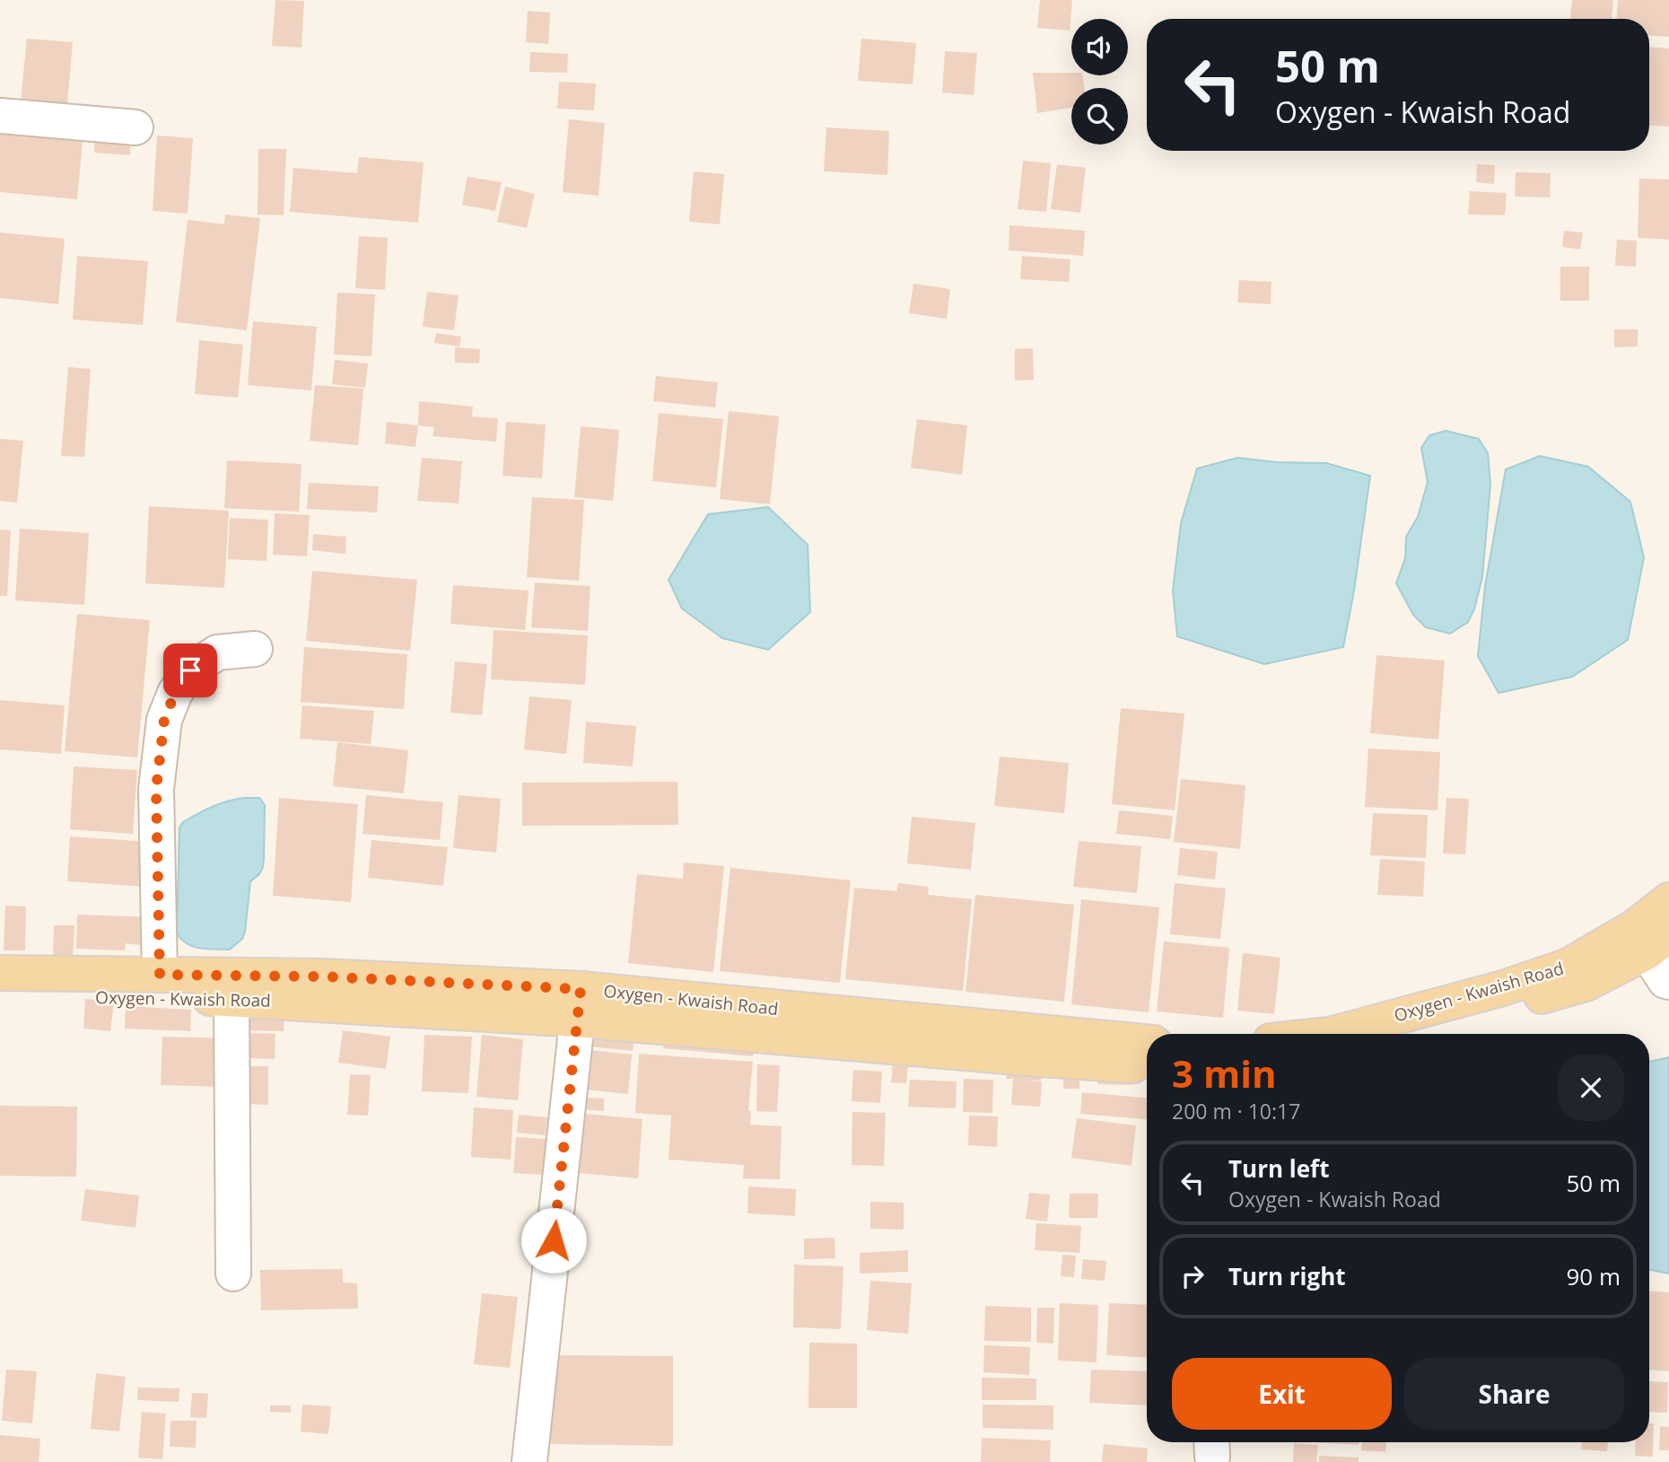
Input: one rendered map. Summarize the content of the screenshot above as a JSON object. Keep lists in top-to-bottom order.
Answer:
{
  "streets": {
    "main road": ["Oxygen - Kwaish Road"]
  },
  "page": {
    "turn": ["50 m", "Oxygen - Kwaish Road"],
    "heading": ["3 min", "200 m · 10:17"],
    "list": [
      {
        "name": "Turn left",
        "note": "Oxygen - Kwaish Road",
        "value": "50 m"
      },
      {
        "name": "Turn right",
        "value": "90 m"
      }
    ],
    "buttons": ["Exit", "Share"]
  }
}
